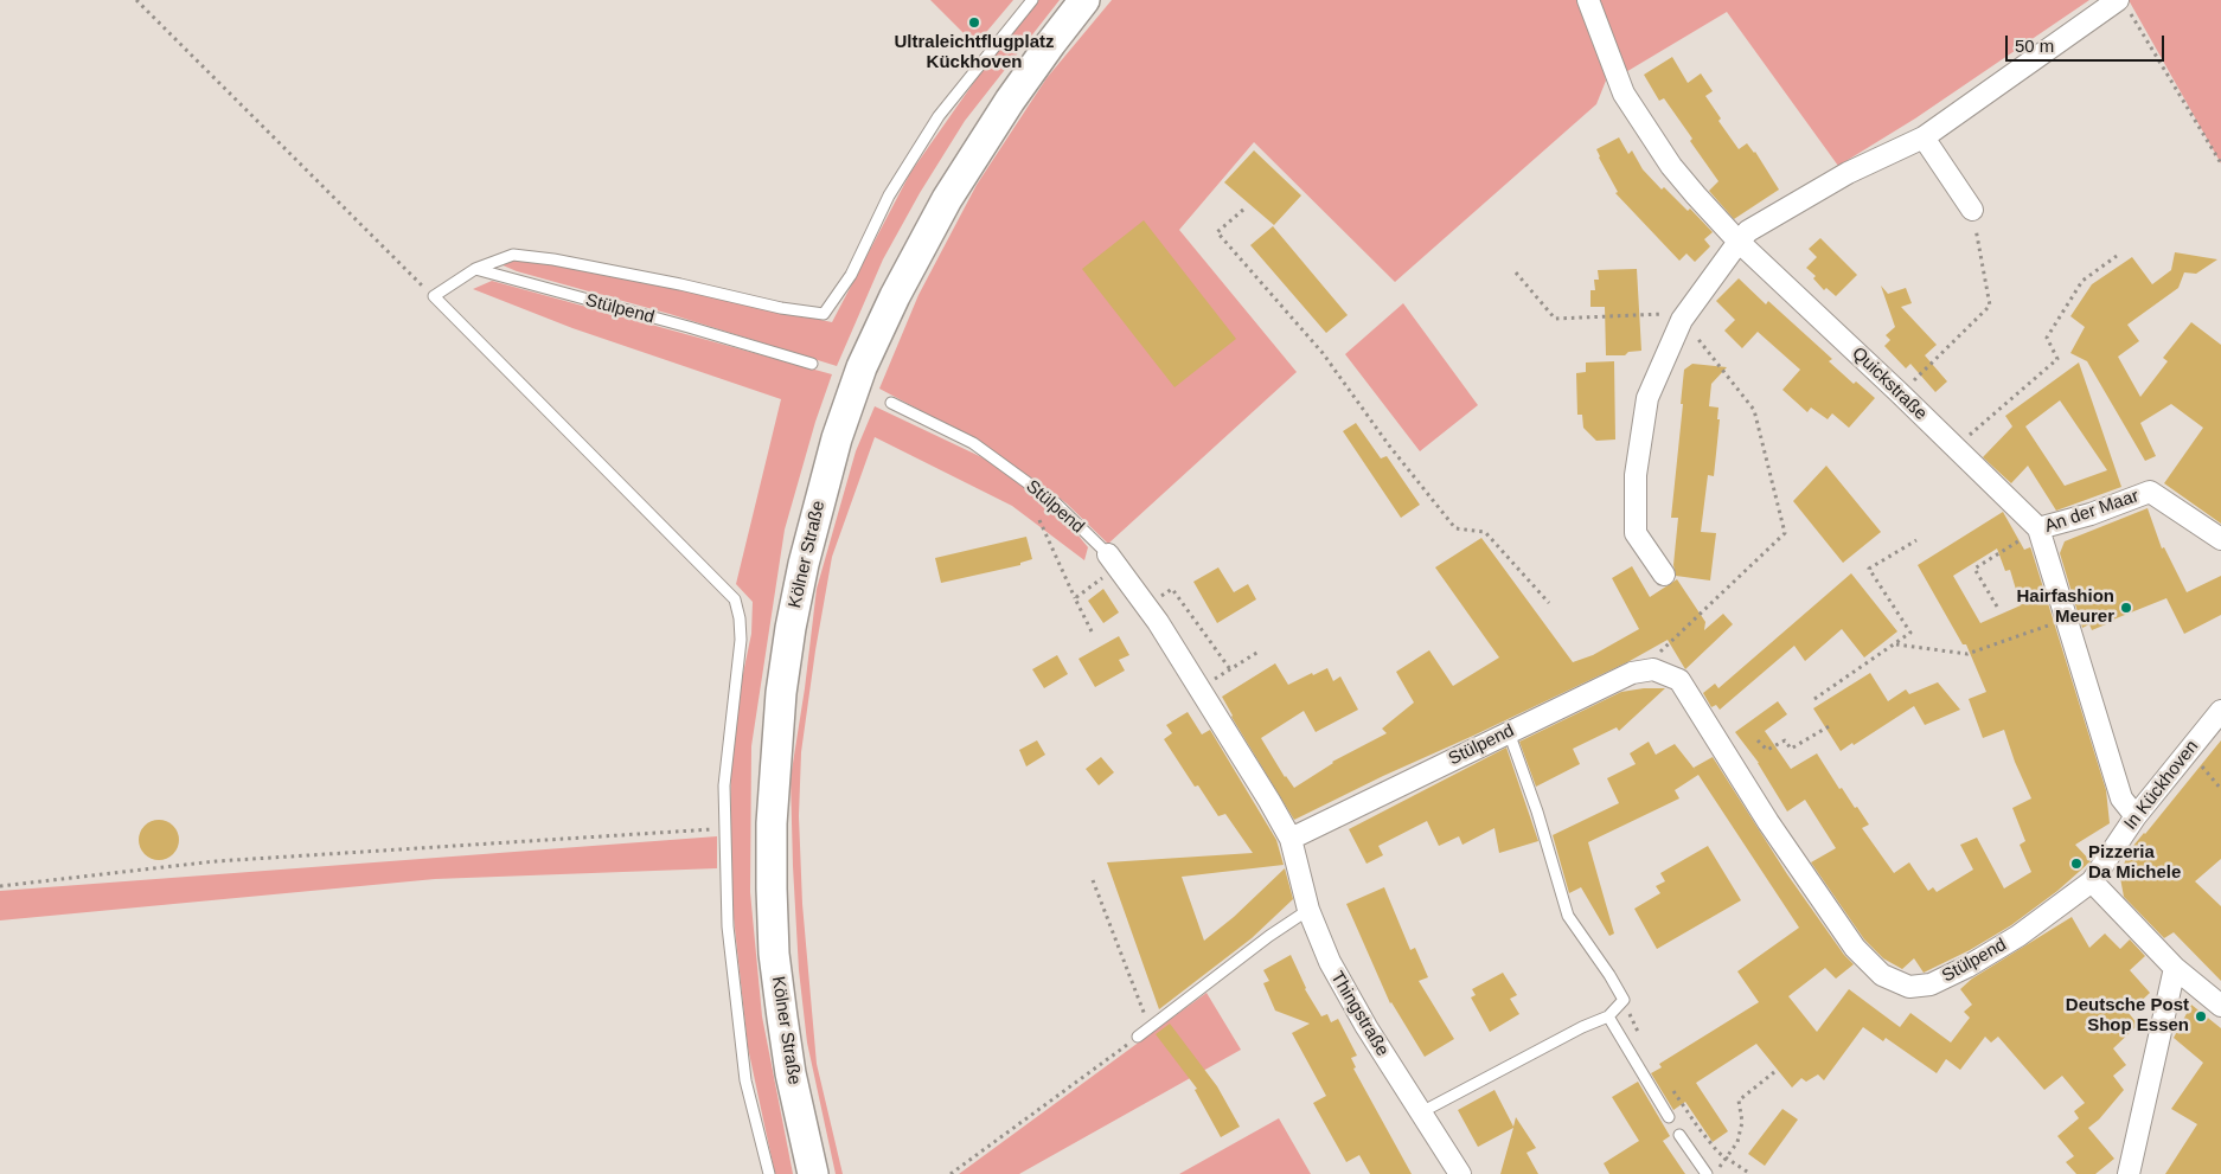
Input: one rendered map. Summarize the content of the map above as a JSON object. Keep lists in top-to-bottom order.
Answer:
{
  "streets": {
    "main road": ["Kölner Straße"],
    "street": [
      "Stülpend",
      "Quickstraße",
      "An der Maar",
      "In Kückhoven",
      "Thingstraße"
    ]
  },
  "crossings": [
    ["Stülpend", "In Kückhoven"],
    ["Stülpend", "Thingstraße"],
    ["Quickstraße", "An der Maar"],
    ["An der Maar", "In Kückhoven"]
  ],
  "places": [
    "Ultraleichtflugplatz Kückhoven",
    "Hairfashion Meurer",
    "Pizzeria Da Michele",
    "Deutsche Post Shop Essen"
  ],
  "scale_bar": "50 m"
}
